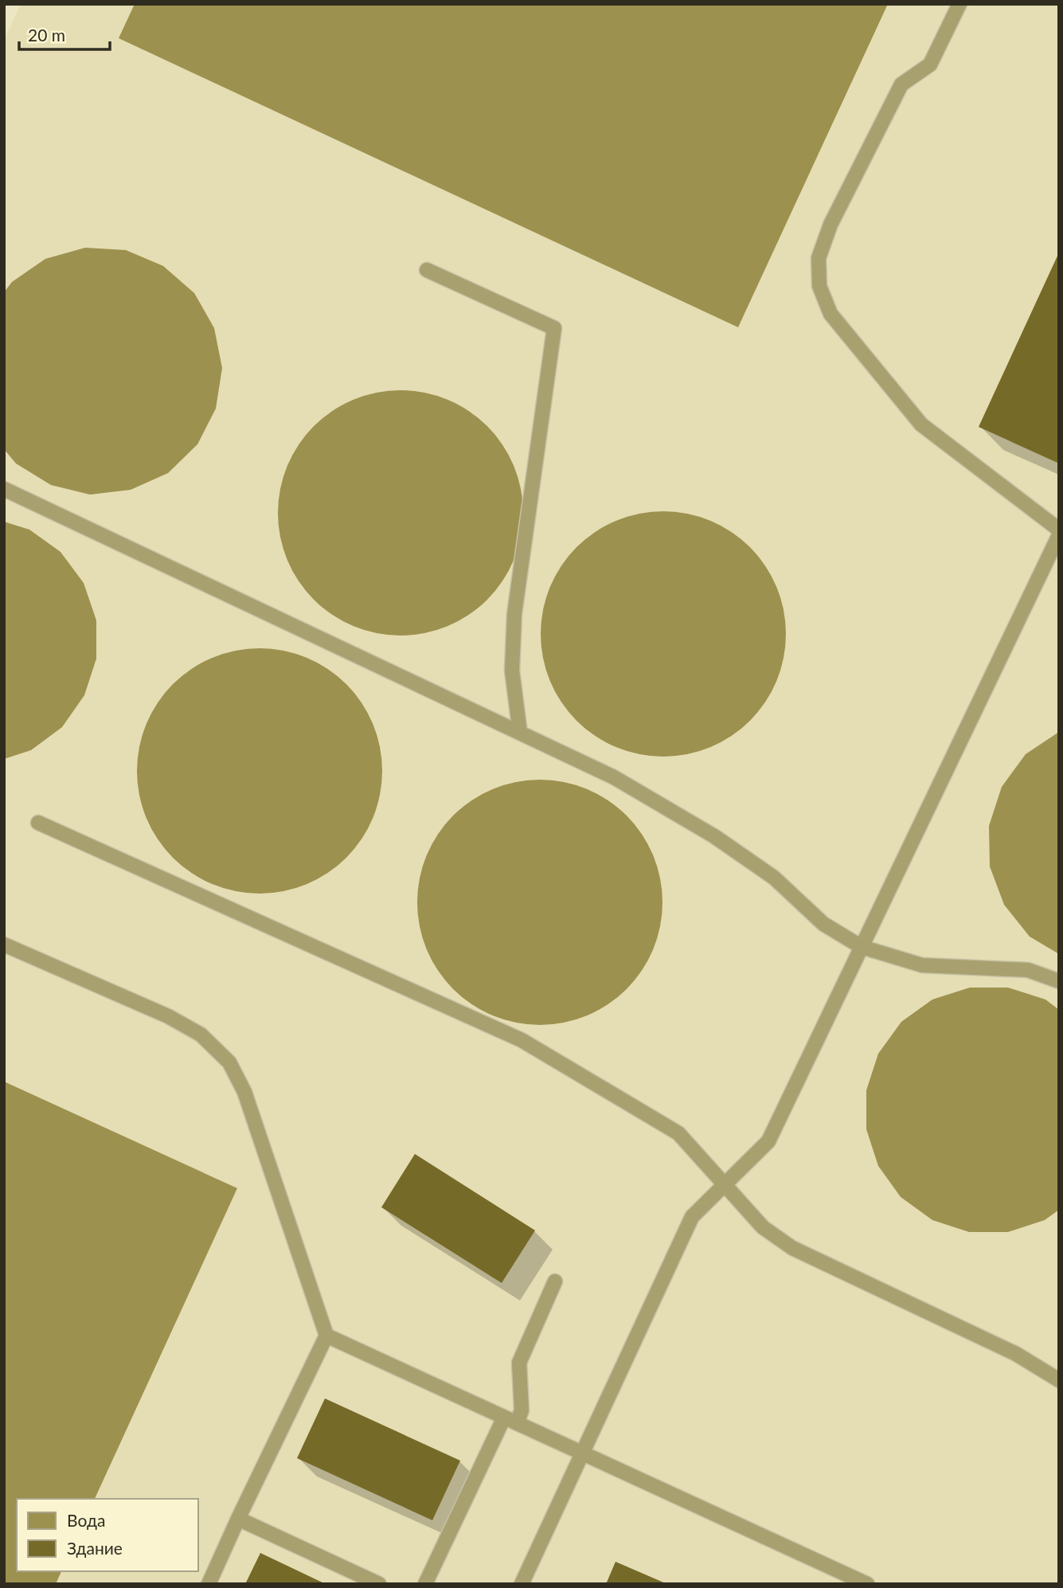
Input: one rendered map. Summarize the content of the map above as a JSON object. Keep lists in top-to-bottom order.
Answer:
{
  "legend": ["Вода", "Здание"],
  "scale_bar": "20 m"
}
